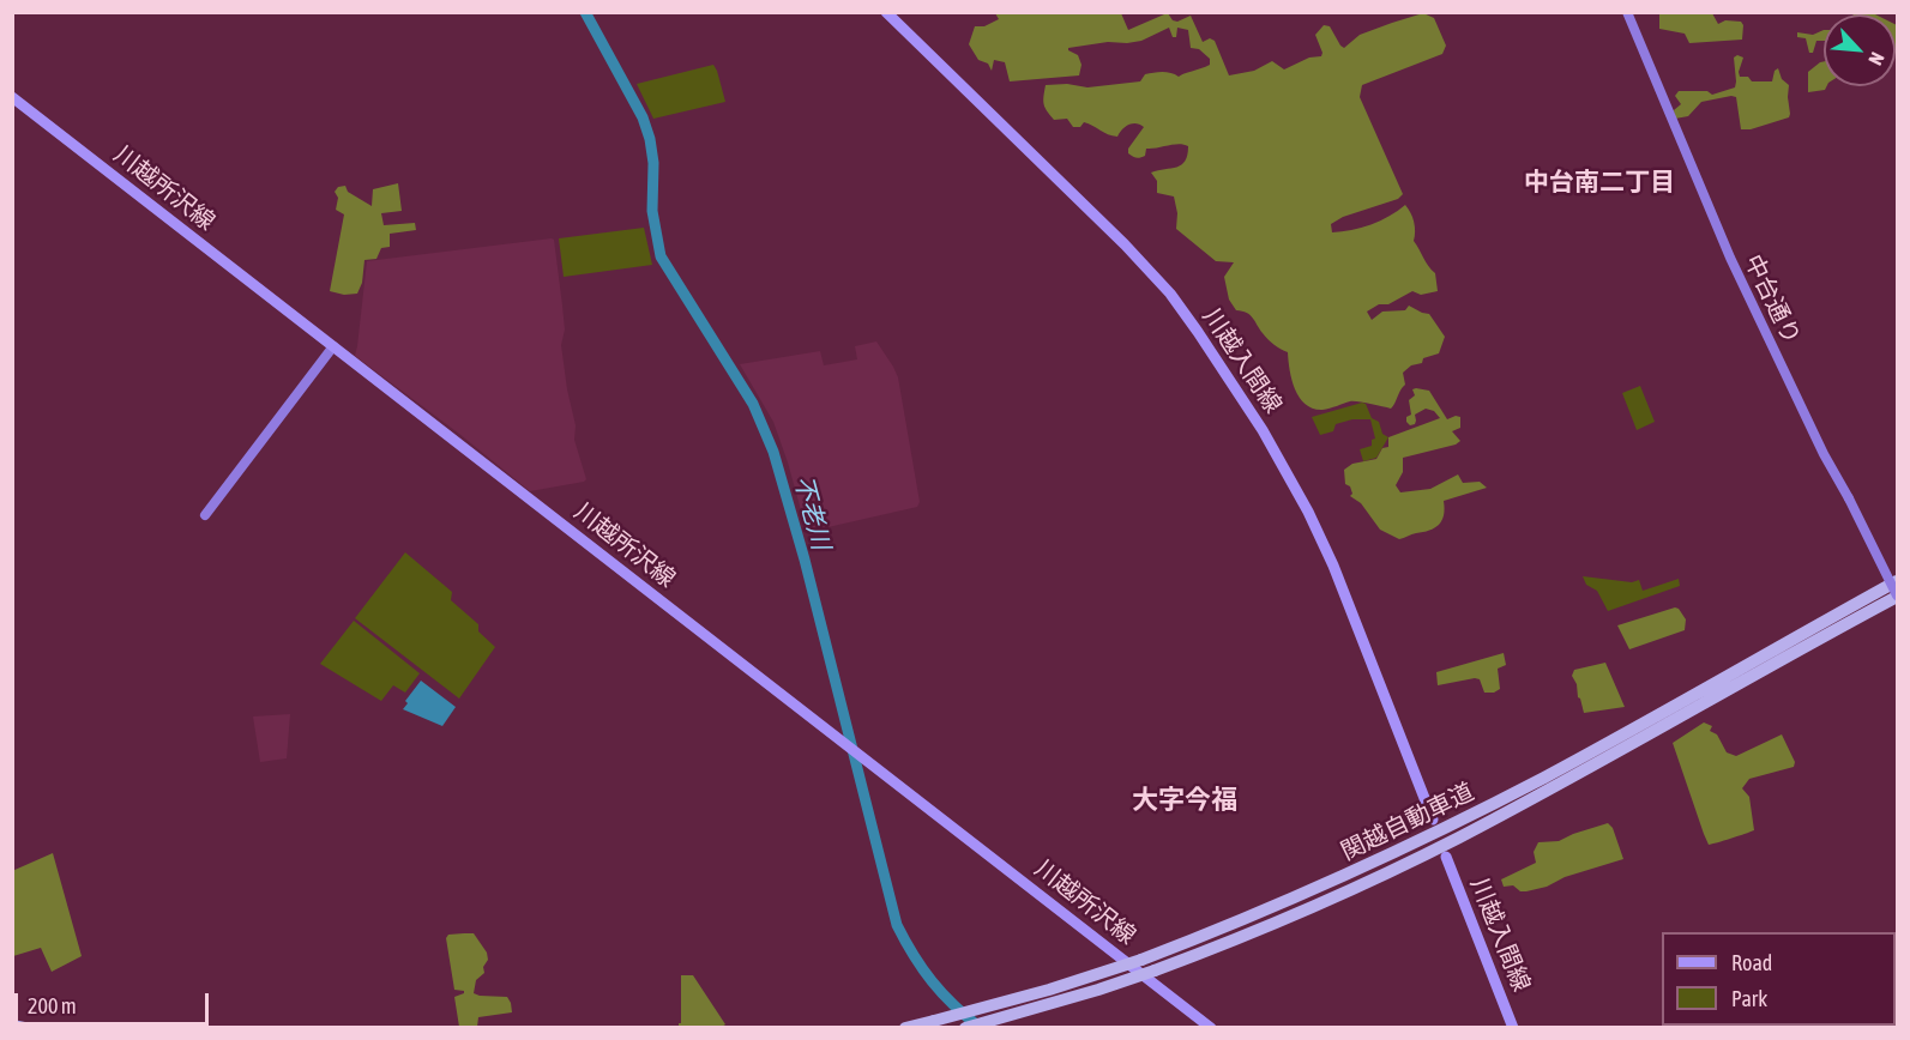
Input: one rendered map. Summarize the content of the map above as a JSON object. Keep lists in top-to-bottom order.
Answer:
{
  "streets": {
    "highway": ["関越自動車道"],
    "main road": ["川越所沢線", "川越入間線"],
    "street": ["中台通り"]
  },
  "crossings": [
    ["中台通り", "関越自動車道"]
  ],
  "districts": ["中台南二丁目", "大字今福"],
  "water": ["不老川"],
  "legend": ["Road", "Park"],
  "scale_bar": "200 m",
  "north": "bottom right"
}
